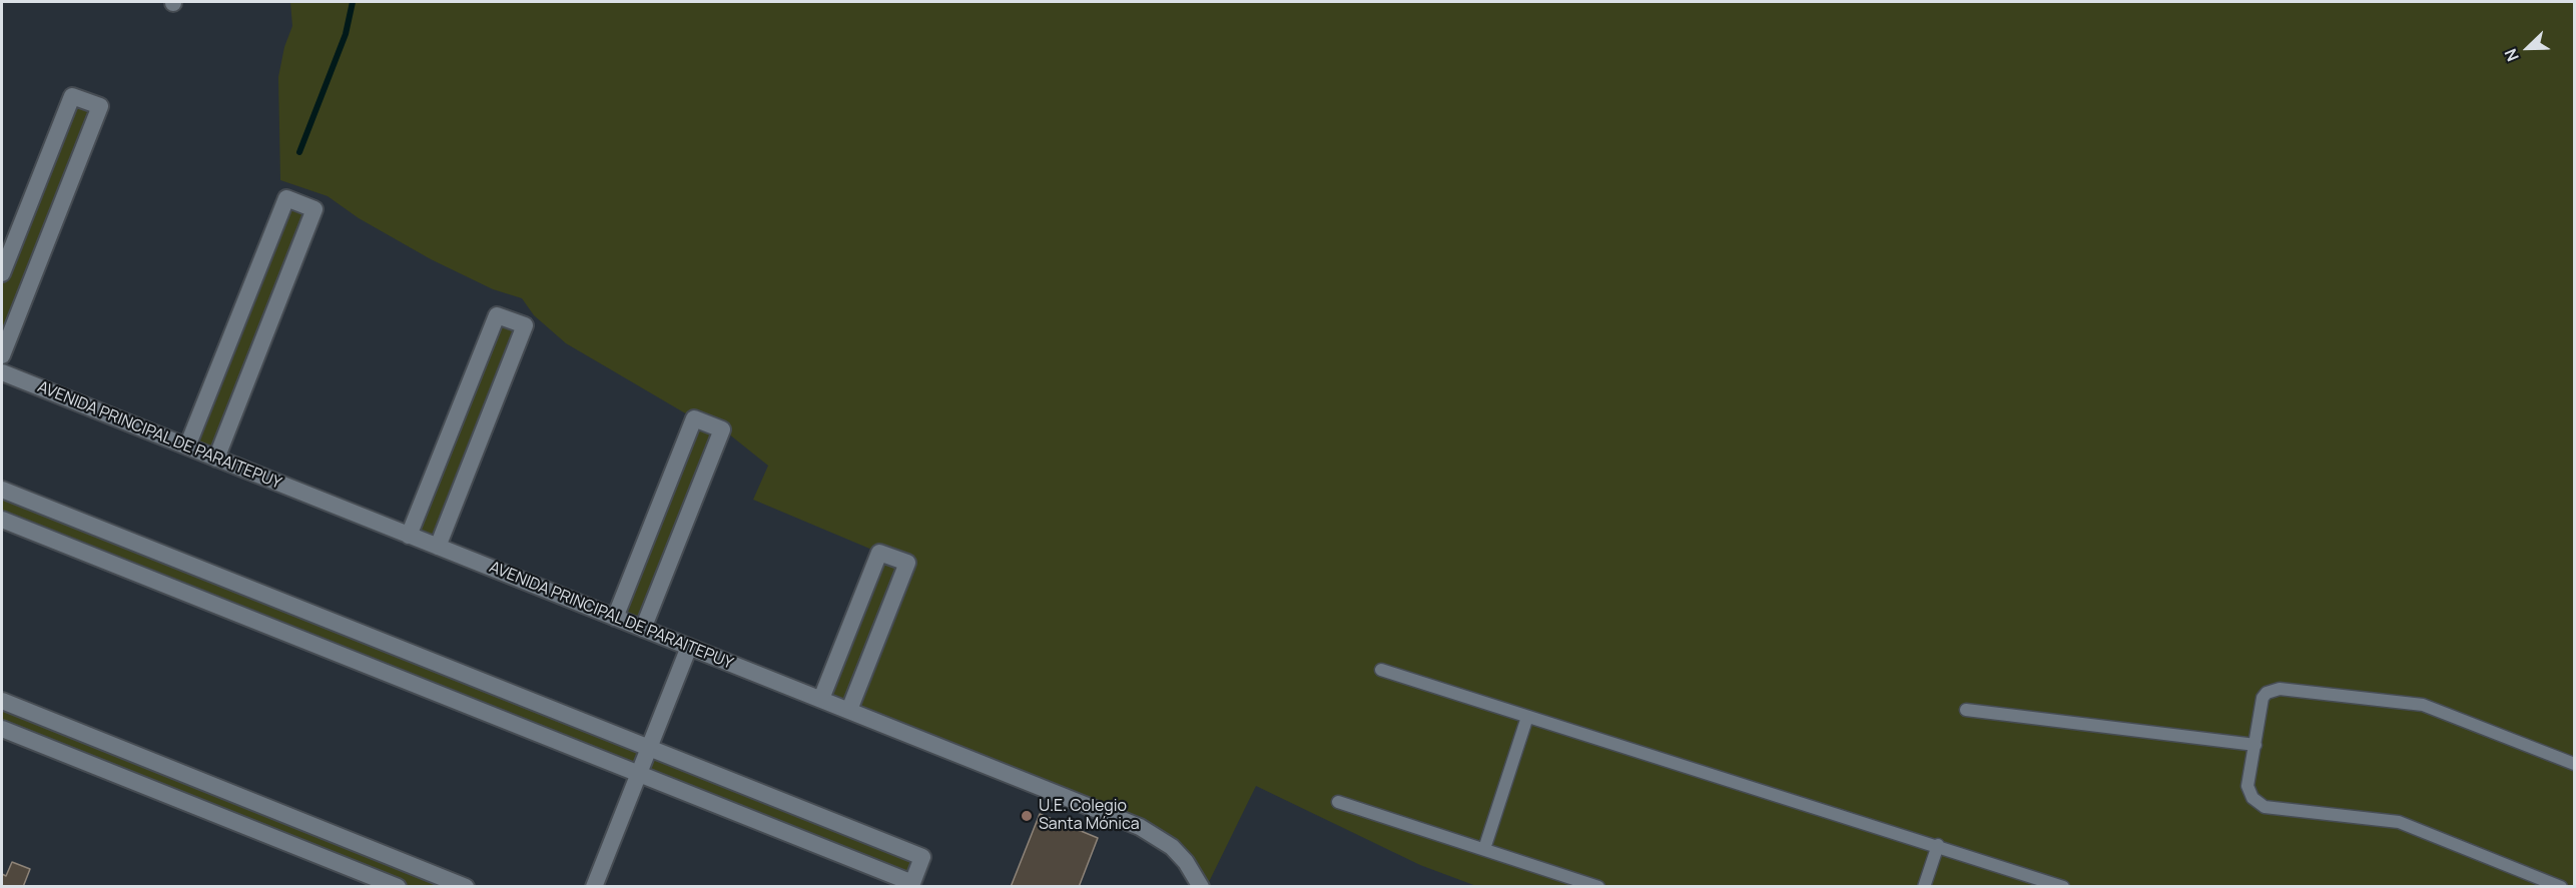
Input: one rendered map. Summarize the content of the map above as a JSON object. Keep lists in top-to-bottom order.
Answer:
{
  "streets": {
    "street": ["AVENIDA PRINCIPAL DE PARAITEPUY"]
  },
  "places": ["U.E. Colegio Santa Mónica"],
  "north": "bottom left"
}
